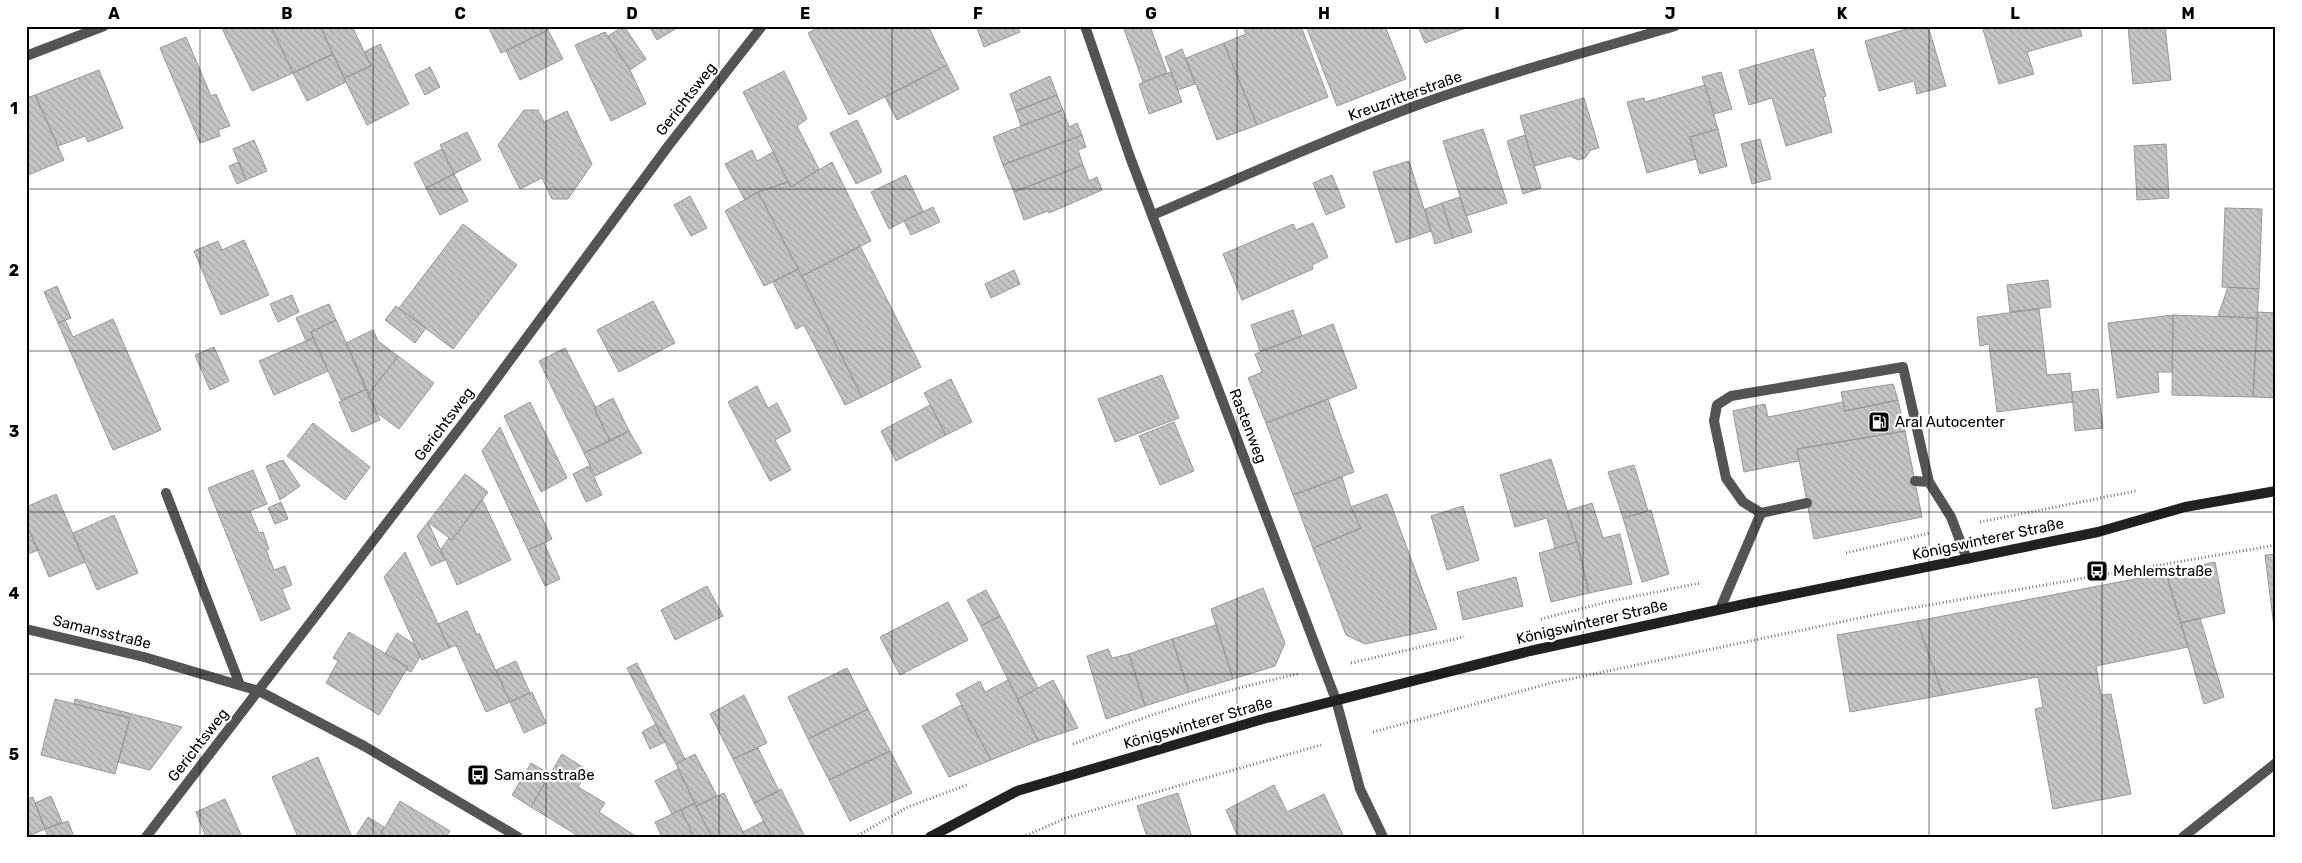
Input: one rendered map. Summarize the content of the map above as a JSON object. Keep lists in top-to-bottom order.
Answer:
{
  "streets": {
    "main road": ["Königswinterer Straße"],
    "street": [
      "Kreuzritterstraße",
      "Gerichtsweg",
      "Rastenweg",
      "Samansstraße"
    ]
  },
  "crossings": [
    ["Kreuzritterstraße", "Rastenweg"],
    ["Gerichtsweg", "Samansstraße"],
    ["Rastenweg", "Königswinterer Straße"]
  ],
  "places": {
    "fuel station": ["Aral Autocenter"],
    "bus stop": ["Mehlemstraße", "Samansstraße"]
  },
  "grid": {
    "columns": [
      "A",
      "B",
      "C",
      "D",
      "E",
      "F",
      "G",
      "H",
      "I",
      "J",
      "K",
      "L",
      "M"
    ],
    "rows": [
      "1",
      "2",
      "3",
      "4",
      "5"
    ]
  }
}
